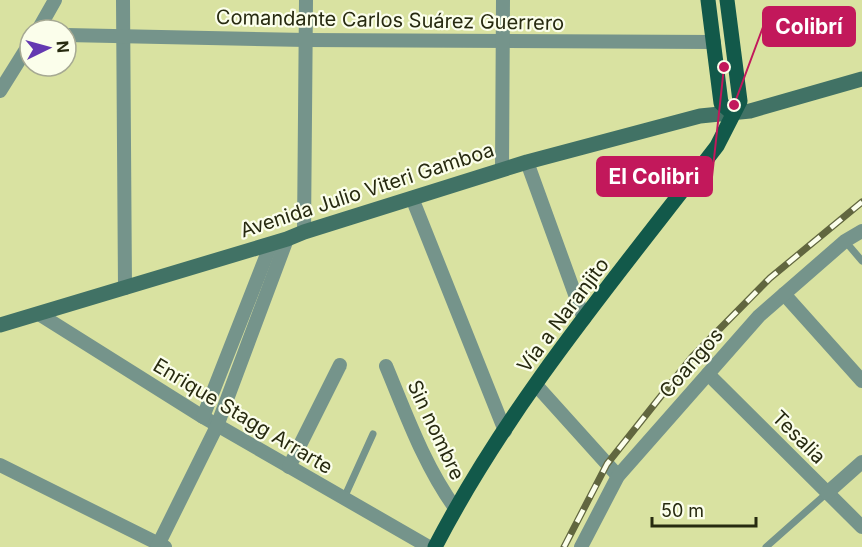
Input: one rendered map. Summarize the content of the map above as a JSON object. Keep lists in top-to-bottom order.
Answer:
{
  "streets": {
    "main road": ["Vía a Naranjito"],
    "street": [
      "Comandante Carlos Suárez Guerrero",
      "Avenida Julio Viteri Gamboa",
      "Coangos",
      "Enrique Stagg Arrarte",
      "Sin nombre",
      "Tesalia"
    ]
  },
  "crossings": [
    ["Avenida Julio Viteri Gamboa", "Vía a Naranjito"],
    ["Avenida Julio Viteri Gamboa", "Enrique Stagg Arrarte"],
    ["Vía a Naranjito", "Sin nombre"],
    ["Coangos", "Tesalia"]
  ],
  "places": ["El Colibri", "Colibrí"],
  "scale_bar": "50 m",
  "north": "right"
}
